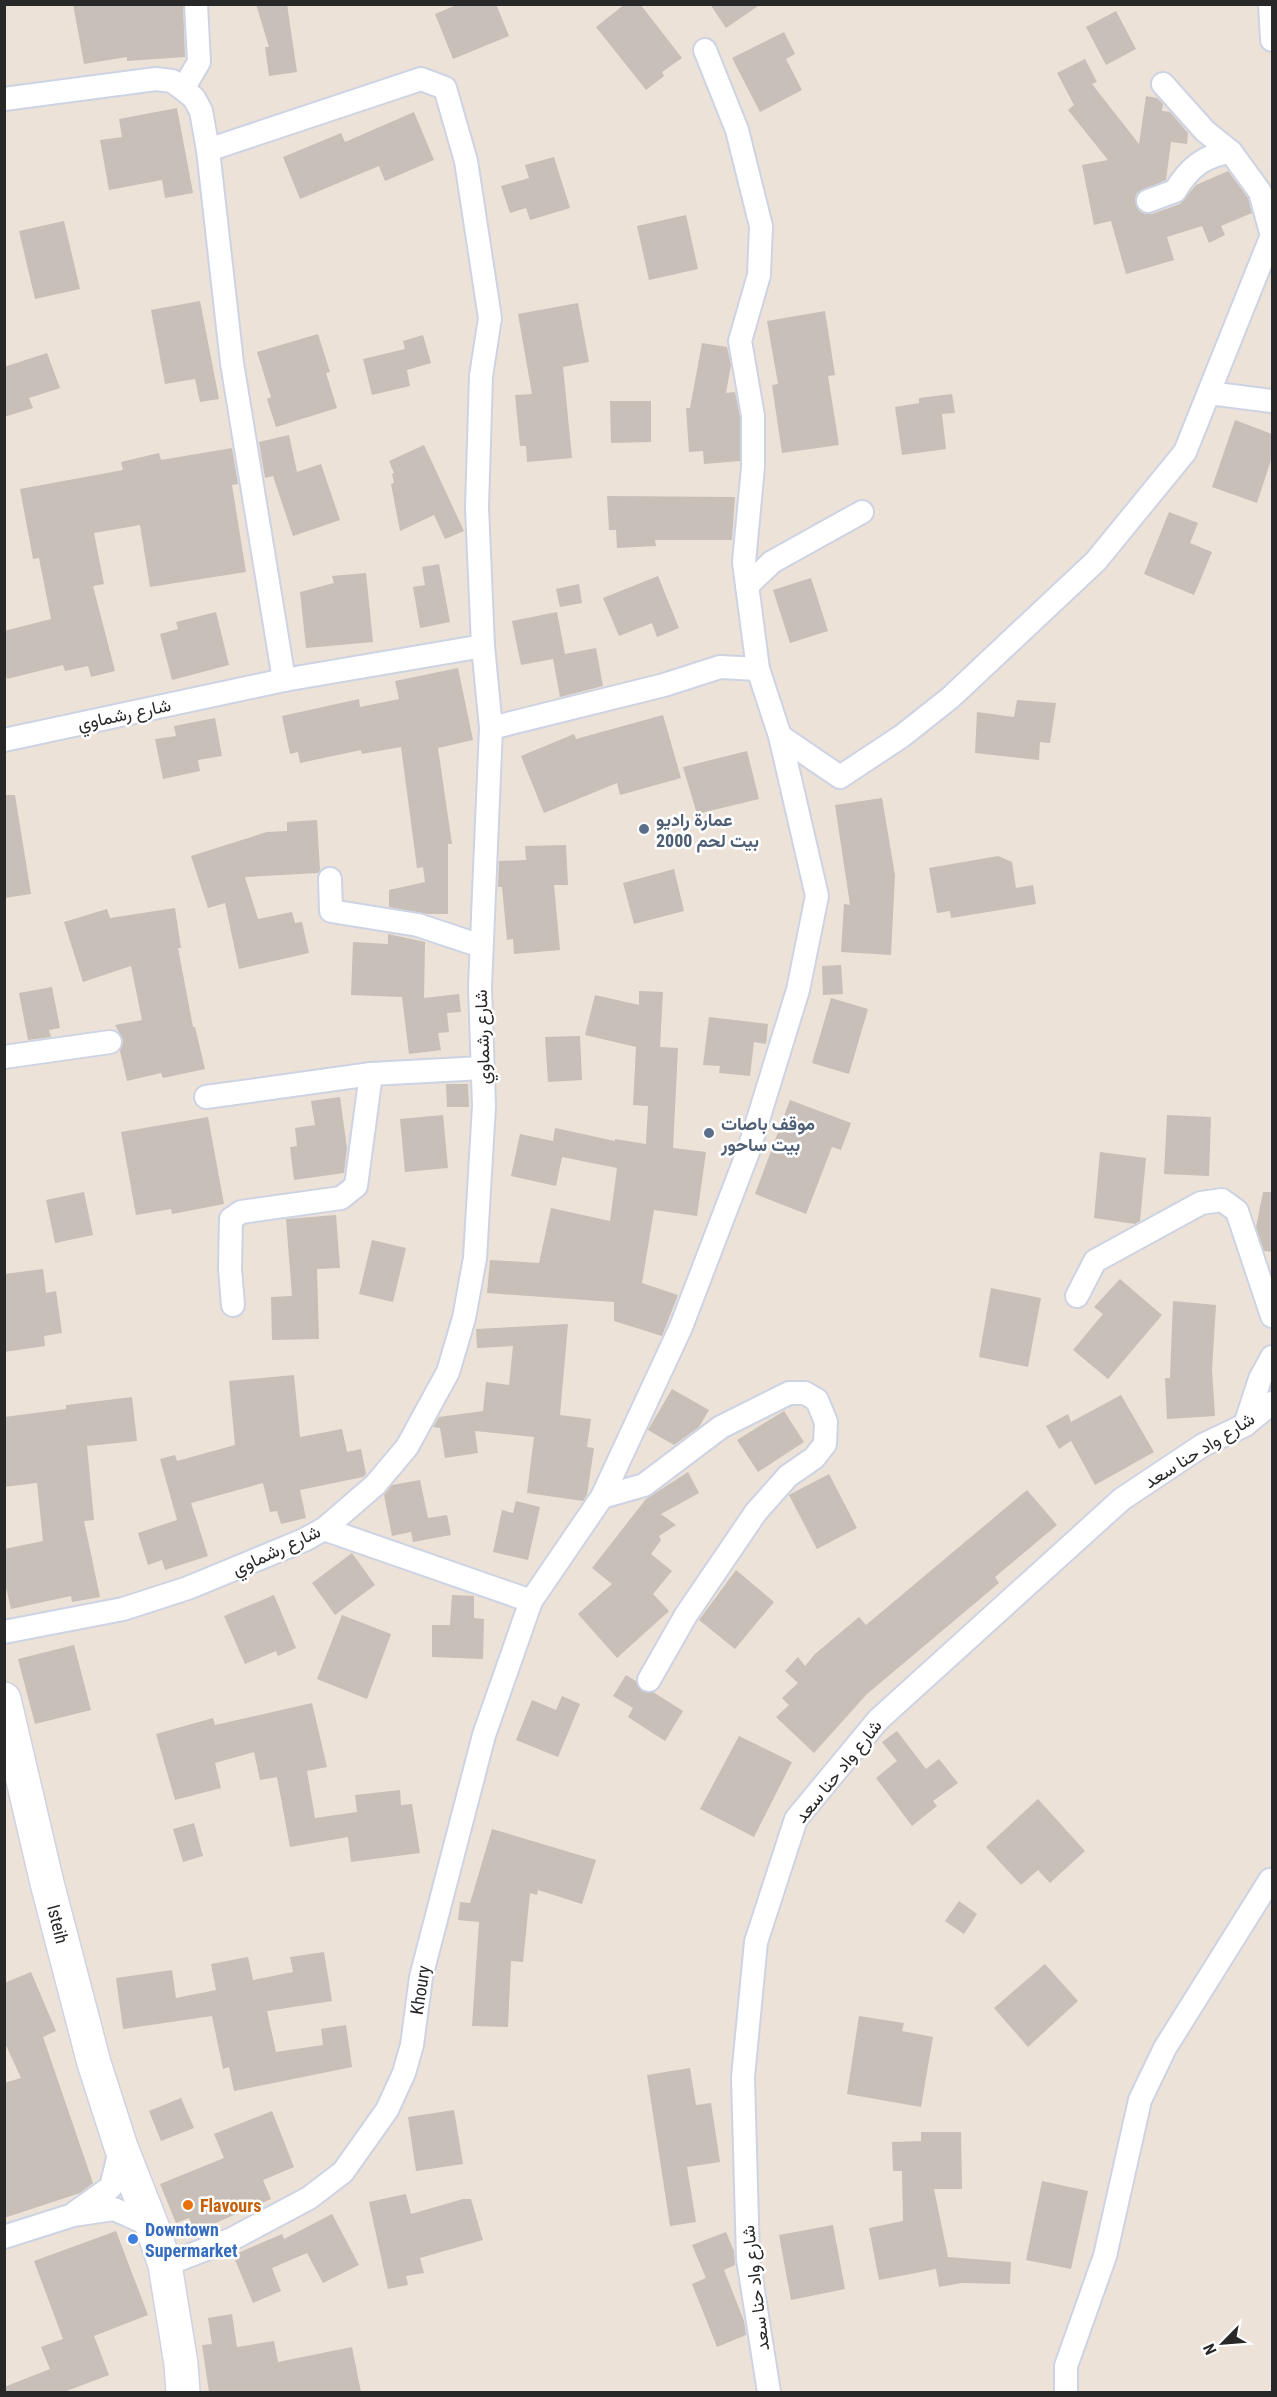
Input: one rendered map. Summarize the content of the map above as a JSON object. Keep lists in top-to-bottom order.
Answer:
{
  "streets": {
    "street": [
      "شارع رشماوي",
      "شارع واد حنا سعد",
      "Isteih",
      "Khoury"
    ]
  },
  "crossings": [
    ["Isteih", "Khoury"]
  ],
  "places": [
    "عمارة راديو بيت لحم 2000",
    "موقف باصات بيت ساحور",
    "Flavours",
    "Downtown Supermarket"
  ],
  "north": "bottom left"
}
